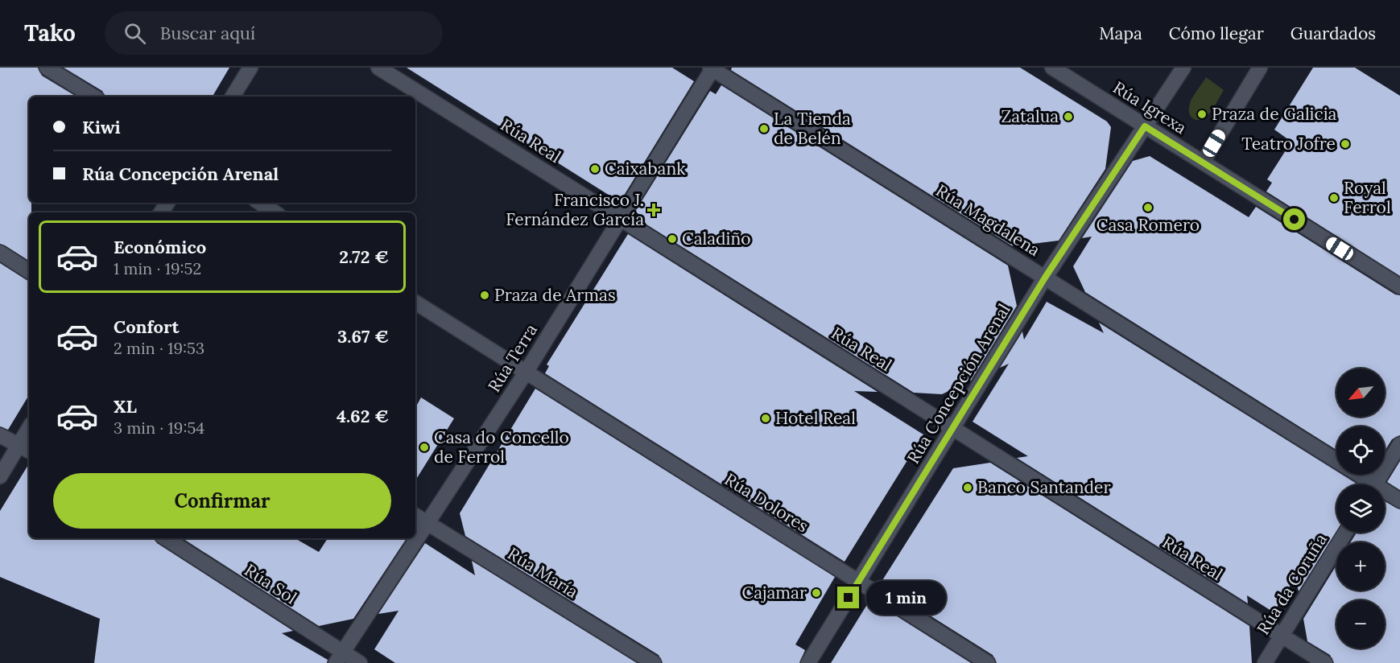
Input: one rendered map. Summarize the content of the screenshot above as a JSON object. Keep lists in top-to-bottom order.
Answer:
{
  "streets": {
    "street": [
      "Rúa Igrexa",
      "Rúa Real",
      "Rúa Magdalena",
      "Rúa Terra",
      "Rúa Concepción Arenal",
      "Rúa Dolores",
      "Rúa María",
      "Rúa Sol",
      "Rúa da Coruña"
    ]
  },
  "crossings": [
    ["Rúa Igrexa", "Rúa Concepción Arenal"],
    ["Rúa Real", "Rúa Terra"],
    ["Rúa Real", "Rúa Concepción Arenal"],
    ["Rúa Real", "Rúa da Coruña"],
    ["Rúa Magdalena", "Rúa Terra"],
    ["Rúa Magdalena", "Rúa Concepción Arenal"],
    ["Rúa Terra", "Rúa Dolores"],
    ["Rúa Terra", "Rúa María"],
    ["Rúa Terra", "Rúa Sol"],
    ["Rúa Concepción Arenal", "Rúa Dolores"]
  ],
  "places": {
    "other": [
      "Praza de Galicia",
      "Zatalua",
      "La Tienda de Belén",
      "Teatro Jofre",
      "Caixabank",
      "Royal Ferrol",
      "Casa Romero",
      "Caladiño",
      "Praza de Armas",
      "Hotel Real",
      "Casa do Concello de Ferrol",
      "Banco Santander",
      "Cajamar"
    ],
    "health": ["Francisco J. Fernández García"]
  },
  "north": "bottom left",
  "page": {
    "header": "Tako",
    "search": "Buscar aquí",
    "nav": ["Mapa", "Cómo llegar", "Guardados"],
    "banner": ["Kiwi", "Rúa Concepción Arenal"],
    "list": [
      {
        "name": "Económico",
        "note": "1 min · 19:52",
        "value": "2.72 €"
      },
      {
        "name": "Confort",
        "note": "2 min · 19:53",
        "value": "3.67 €"
      },
      {
        "name": "XL",
        "note": "3 min · 19:54",
        "value": "4.62 €"
      }
    ],
    "map_buttons": ["+", "−"],
    "buttons": "Confirmar",
    "bubble": "1 min"
  }
}
